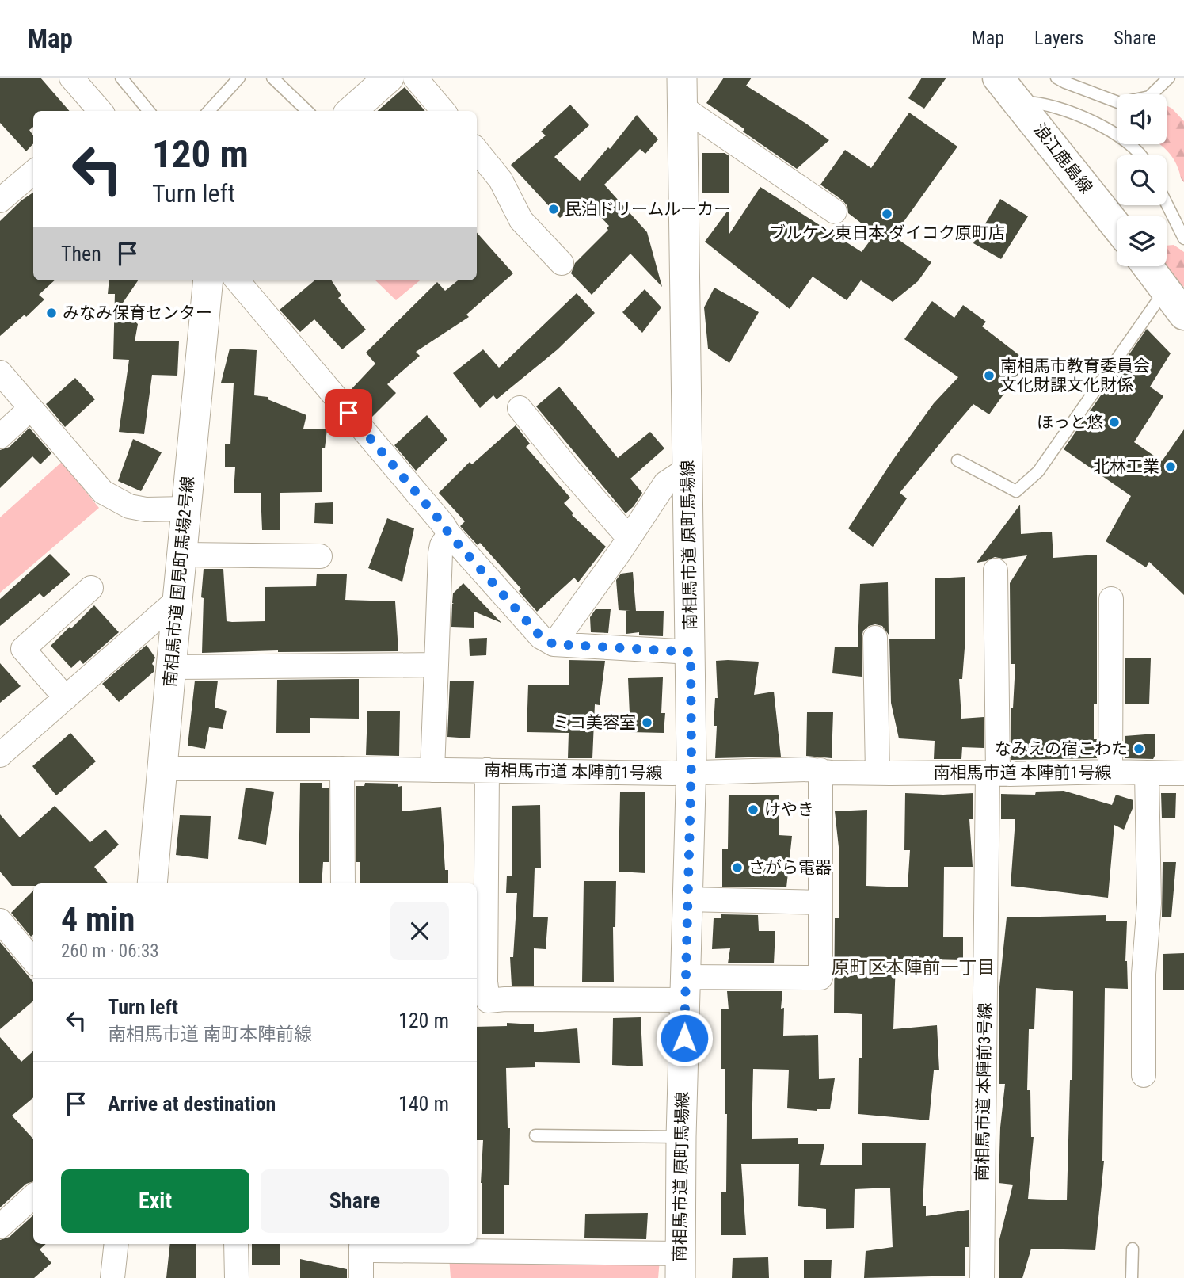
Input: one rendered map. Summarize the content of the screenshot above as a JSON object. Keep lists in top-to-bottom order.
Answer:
{
  "streets": {
    "main road": ["浪江鹿島線"],
    "street": [
      "南相馬市道 原町馬場線",
      "南相馬市道 国見町馬場2号線",
      "南相馬市道 本陣前1号線",
      "南相馬市道 本陣前3号線"
    ]
  },
  "crossings": [
    ["南相馬市道 原町馬場線", "南相馬市道 本陣前1号線"],
    ["南相馬市道 国見町馬場2号線", "南相馬市道 本陣前1号線"],
    ["南相馬市道 本陣前1号線", "南相馬市道 本陣前3号線"]
  ],
  "districts": ["原町区本陣前一丁目"],
  "places": [
    "民泊ドリームルーカー",
    "ブルケン東日本 ダイコク原町店",
    "みなみ保育センター",
    "南相馬市教育委員会 文化財課文化財係",
    "ほっと悠",
    "北林工業",
    "ミコ美容室",
    "なみえの宿こわた",
    "けやき",
    "さがら電器"
  ],
  "page": {
    "header": "Map",
    "nav": ["Map", "Layers", "Share"],
    "turn": ["120 m", "Turn left"],
    "then": "Then",
    "heading": ["4 min", "260 m · 06:33"],
    "list": [
      {
        "name": "Turn left",
        "note": "南相馬市道 南町本陣前線",
        "value": "120 m"
      },
      {
        "name": "Arrive at destination",
        "value": "140 m"
      }
    ],
    "buttons": ["Exit", "Share"]
  }
}
